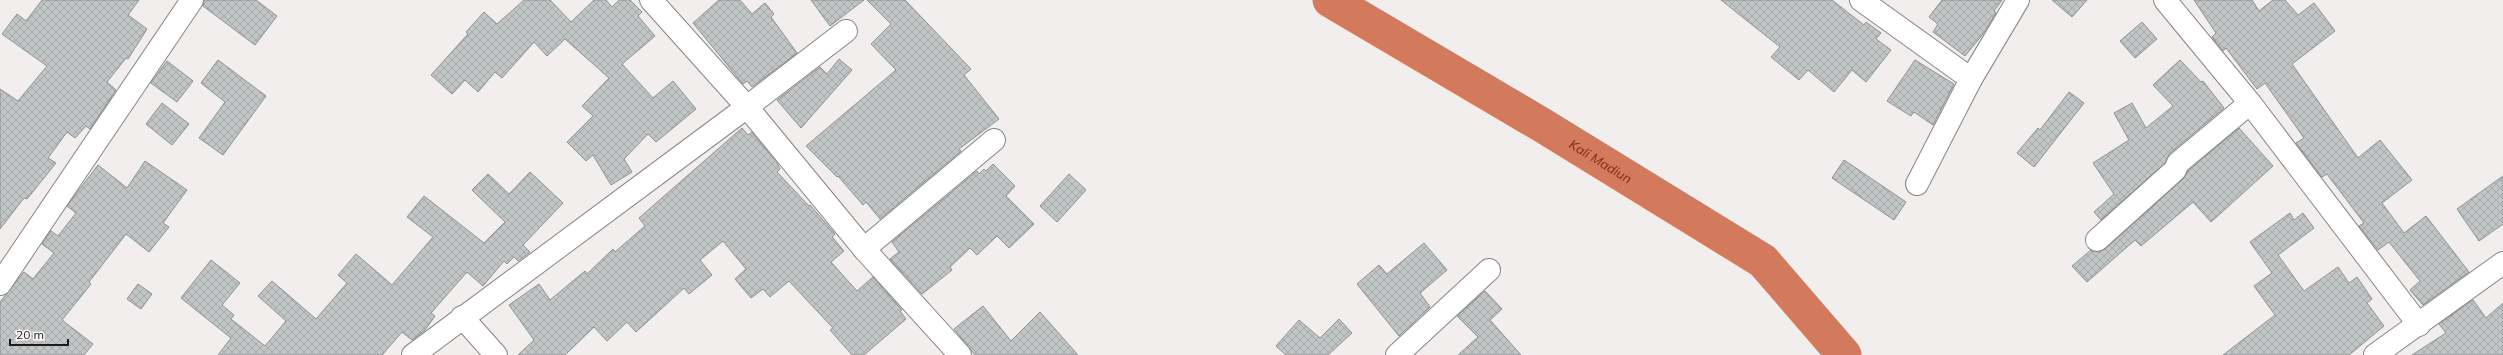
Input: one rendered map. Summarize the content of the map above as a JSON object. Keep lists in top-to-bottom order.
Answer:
{
  "water": ["Kali Madiun"],
  "scale_bar": "20 m"
}
